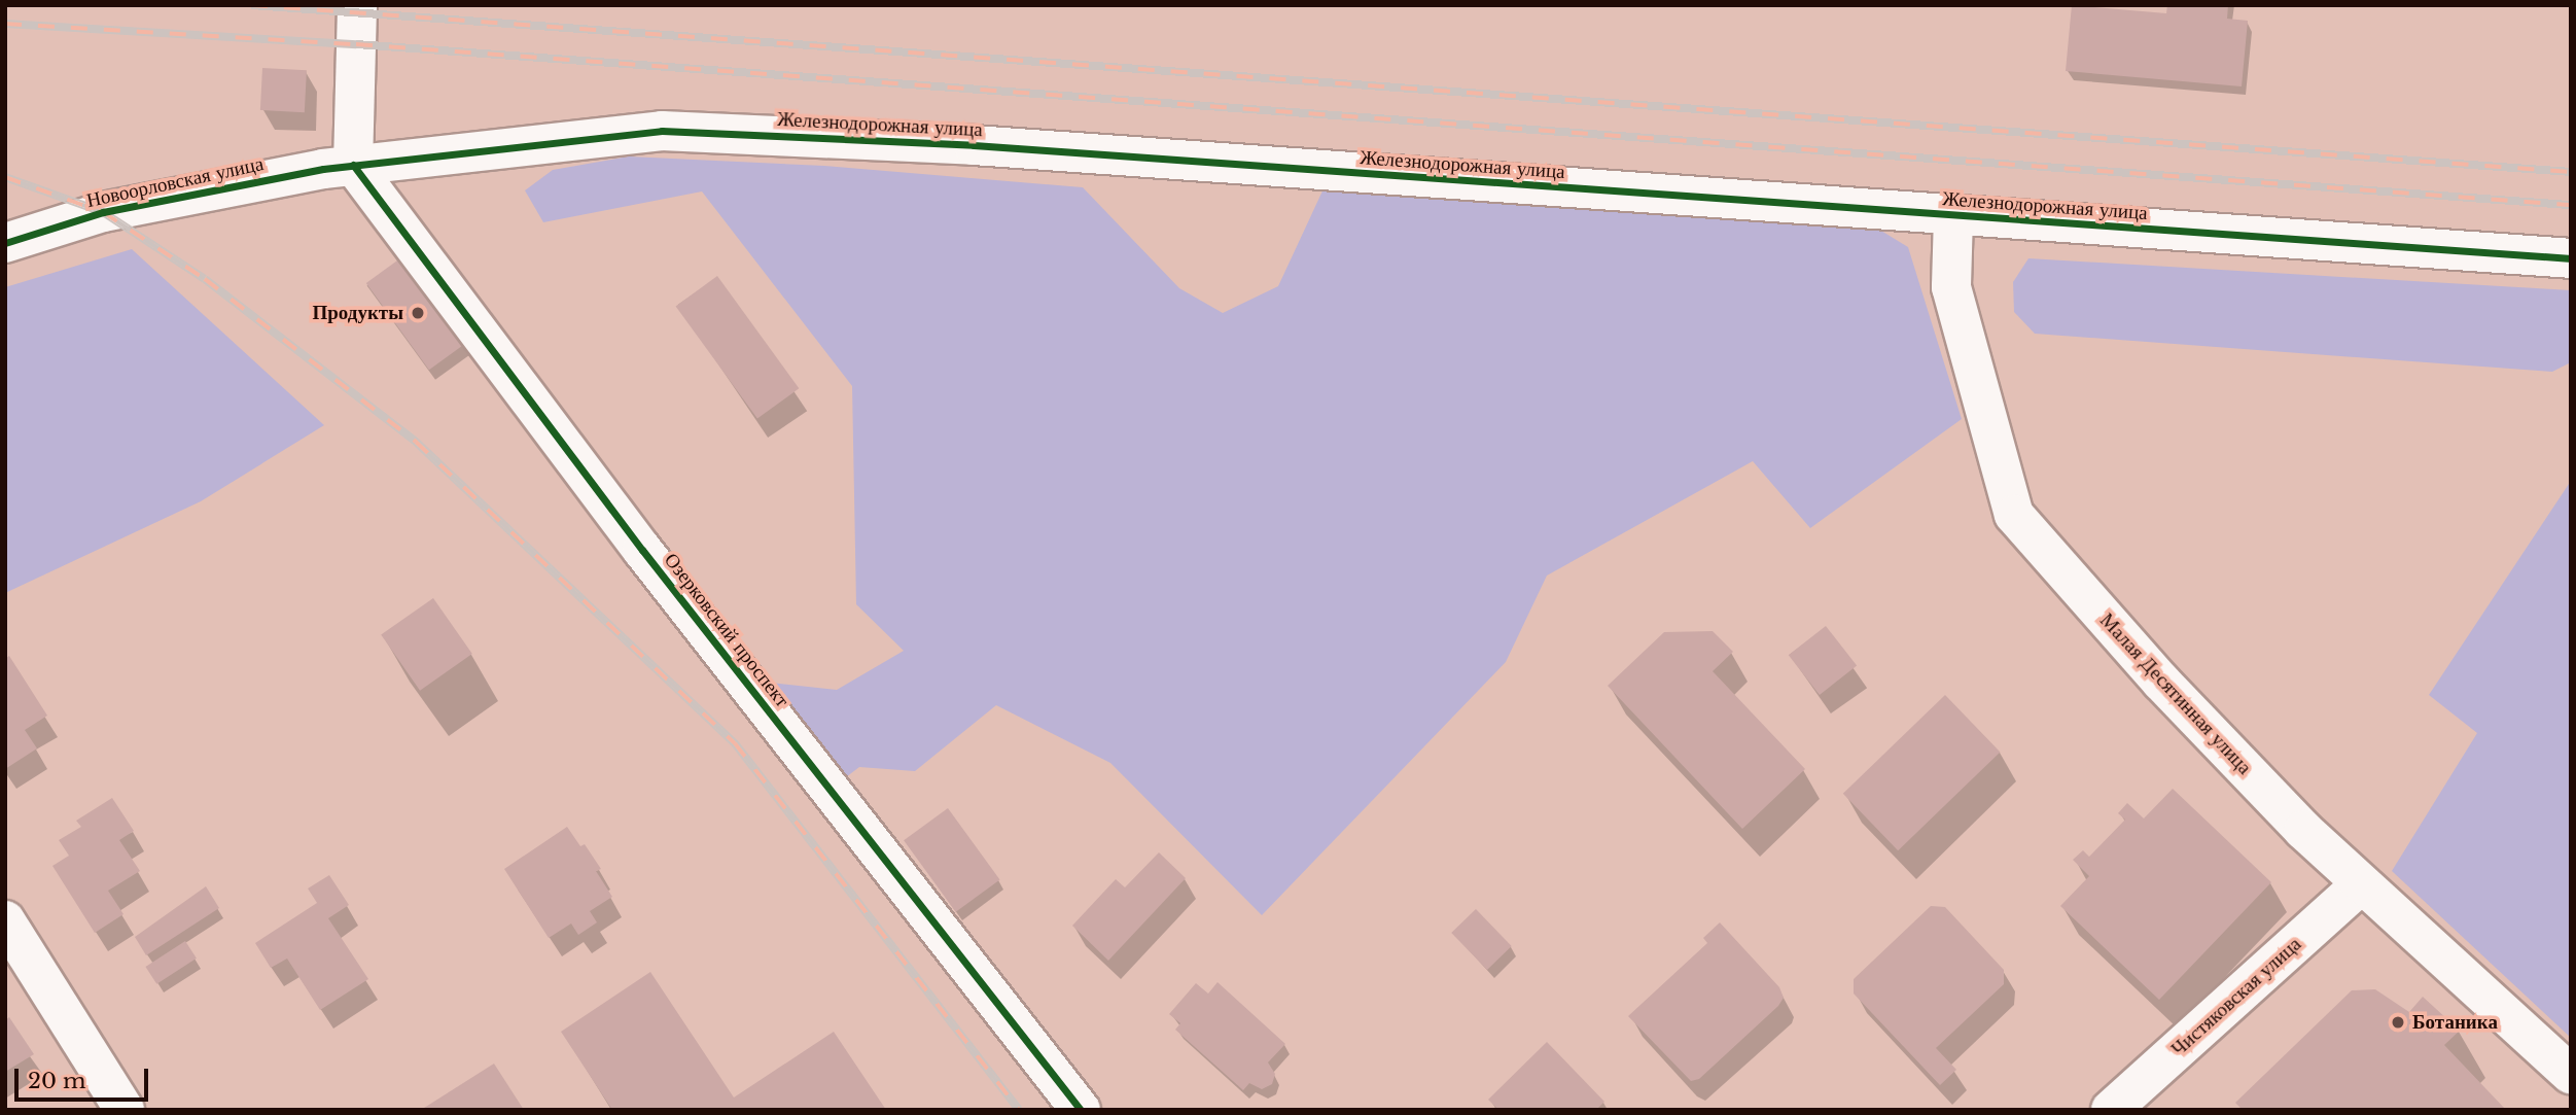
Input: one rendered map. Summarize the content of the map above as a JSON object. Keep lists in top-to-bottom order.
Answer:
{
  "streets": {
    "street": [
      "Железнодорожная улица",
      "Новоорловская улица",
      "Озерковский проспект",
      "Малая Десятинная улица",
      "Чистяковская улица"
    ]
  },
  "crossings": [
    ["Железнодорожная улица", "Новоорловская улица"],
    ["Железнодорожная улица", "Озерковский проспект"],
    ["Железнодорожная улица", "Малая Десятинная улица"],
    ["Новоорловская улица", "Озерковский проспект"],
    ["Малая Десятинная улица", "Чистяковская улица"]
  ],
  "places": ["Продукты", "Ботаника"],
  "scale_bar": "20 m"
}
